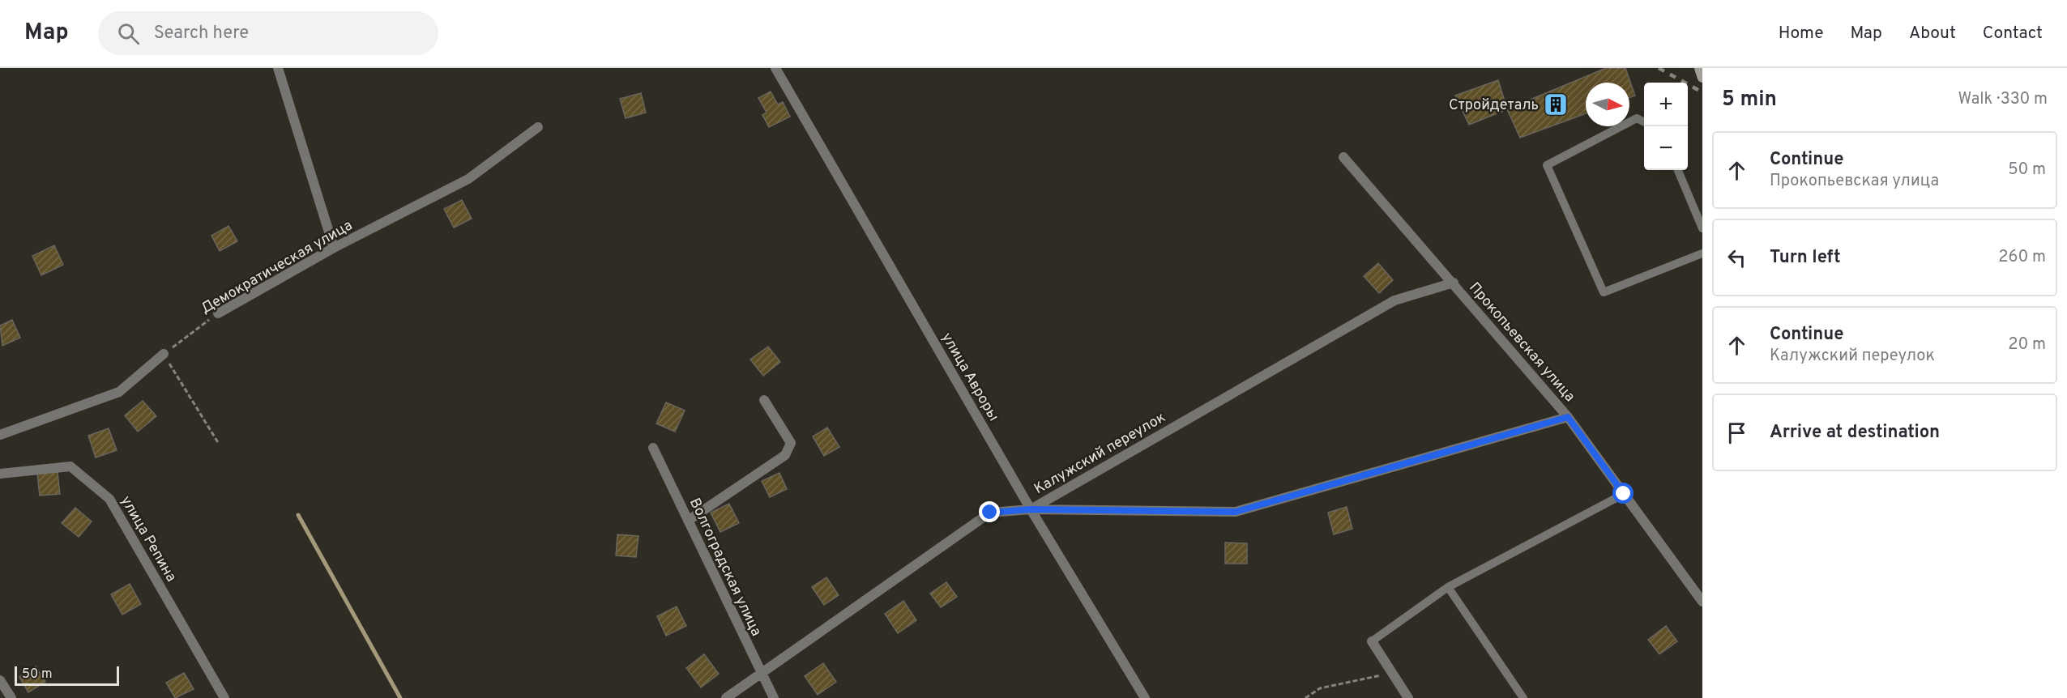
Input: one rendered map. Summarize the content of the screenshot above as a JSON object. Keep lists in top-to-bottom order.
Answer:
{
  "streets": {
    "street": [
      "Демократическая улица",
      "Прокопьевская улица",
      "улица Авроры",
      "Калужский переулок",
      "улица Репина",
      "Волгоградская улица"
    ]
  },
  "crossings": [
    ["Прокопьевская улица", "Калужский переулок"],
    ["улица Авроры", "Калужский переулок"],
    ["Калужский переулок", "Волгоградская улица"]
  ],
  "places": {
    "building": ["Стройдеталь"]
  },
  "scale_bar": "50 m",
  "north": "right",
  "page": {
    "header": "Map",
    "search": "Search here",
    "nav": [
      "Home",
      "Map",
      "About",
      "Contact"
    ],
    "heading": ["5 min", "Walk · 330 m"],
    "map_buttons": ["+", "−"],
    "list": [
      ["Continue", "Прокопьевская улица", "50 m"],
      ["Turn left", "260 m"],
      ["Continue", "Калужский переулок", "20 m"],
      "Arrive at destination"
    ],
    "scale": "50 m"
  }
}
